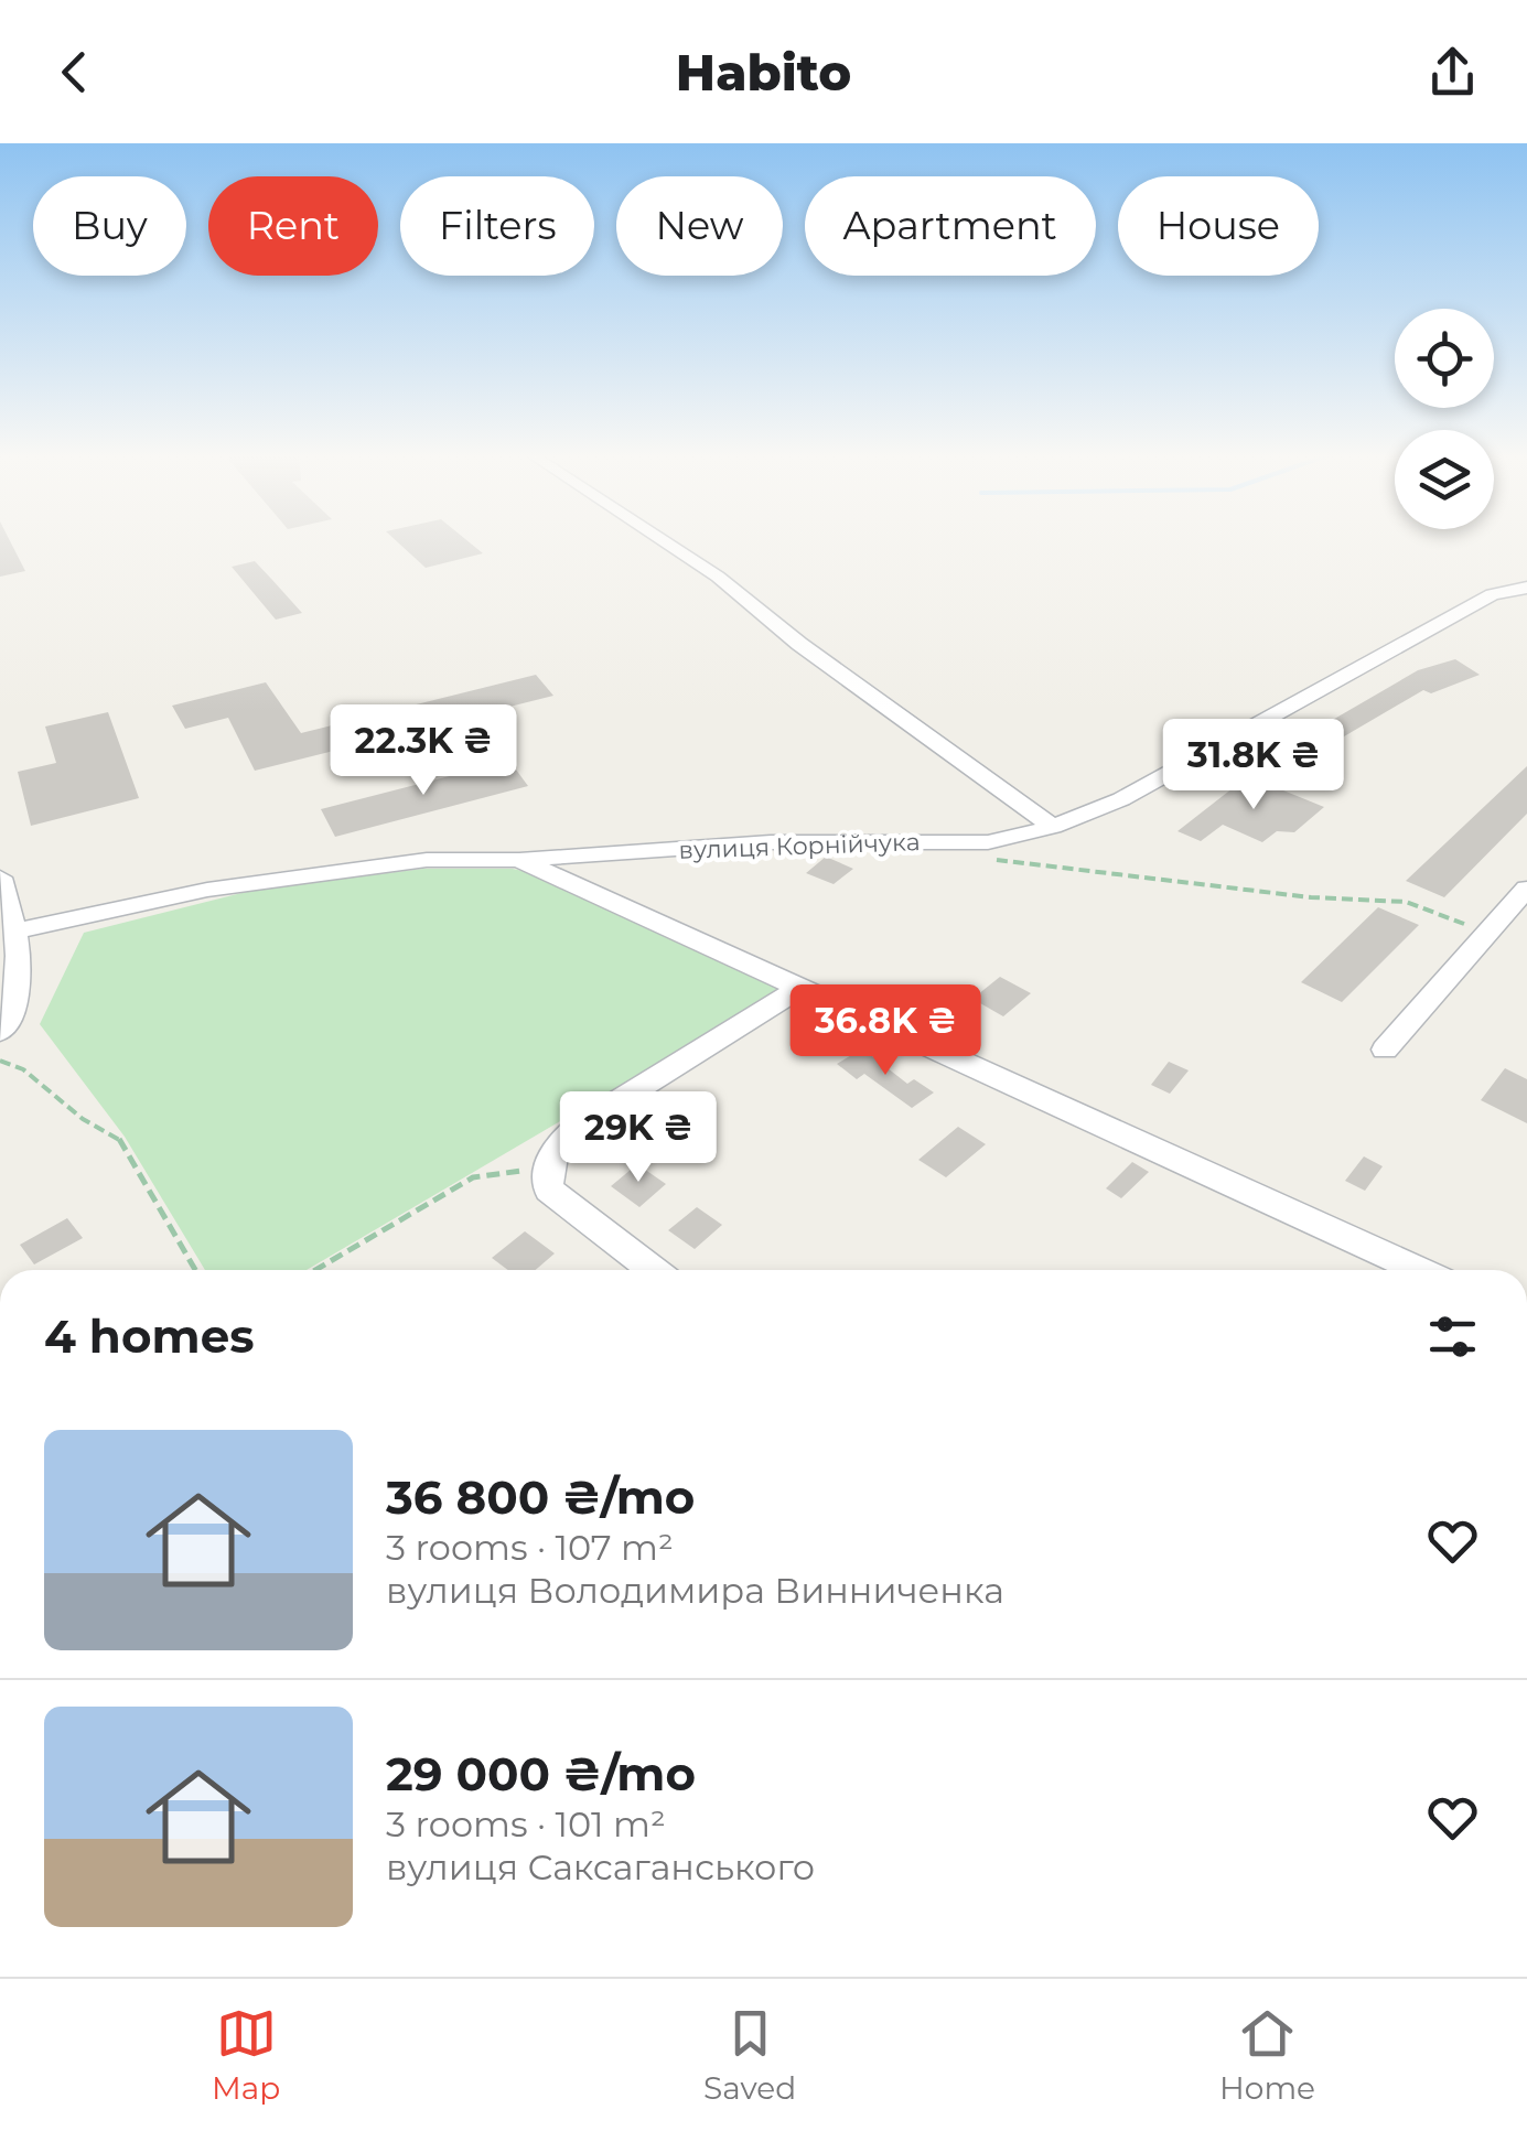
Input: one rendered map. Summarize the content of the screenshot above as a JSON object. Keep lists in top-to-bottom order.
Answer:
{
  "streets": {
    "street": ["вулиця Корнійчука"]
  },
  "page": {
    "header": "Habito",
    "chip": [
      "Buy",
      "Rent",
      "Filters",
      "New",
      "Apartment",
      "House"
    ],
    "price": [
      "22.3K ₴",
      "31.8K ₴",
      "36.8K ₴",
      "29K ₴"
    ],
    "heading": "4 homes",
    "list": [
      {
        "name": "36 800 ₴/mo",
        "note": "3 rooms · 107 m² · вулиця Володимира Винниченка"
      },
      {
        "name": "29 000 ₴/mo",
        "note": "3 rooms · 101 m² · вулиця Саксаганського"
      }
    ],
    "tabs": ["Map", "Saved", "Home"]
  }
}
